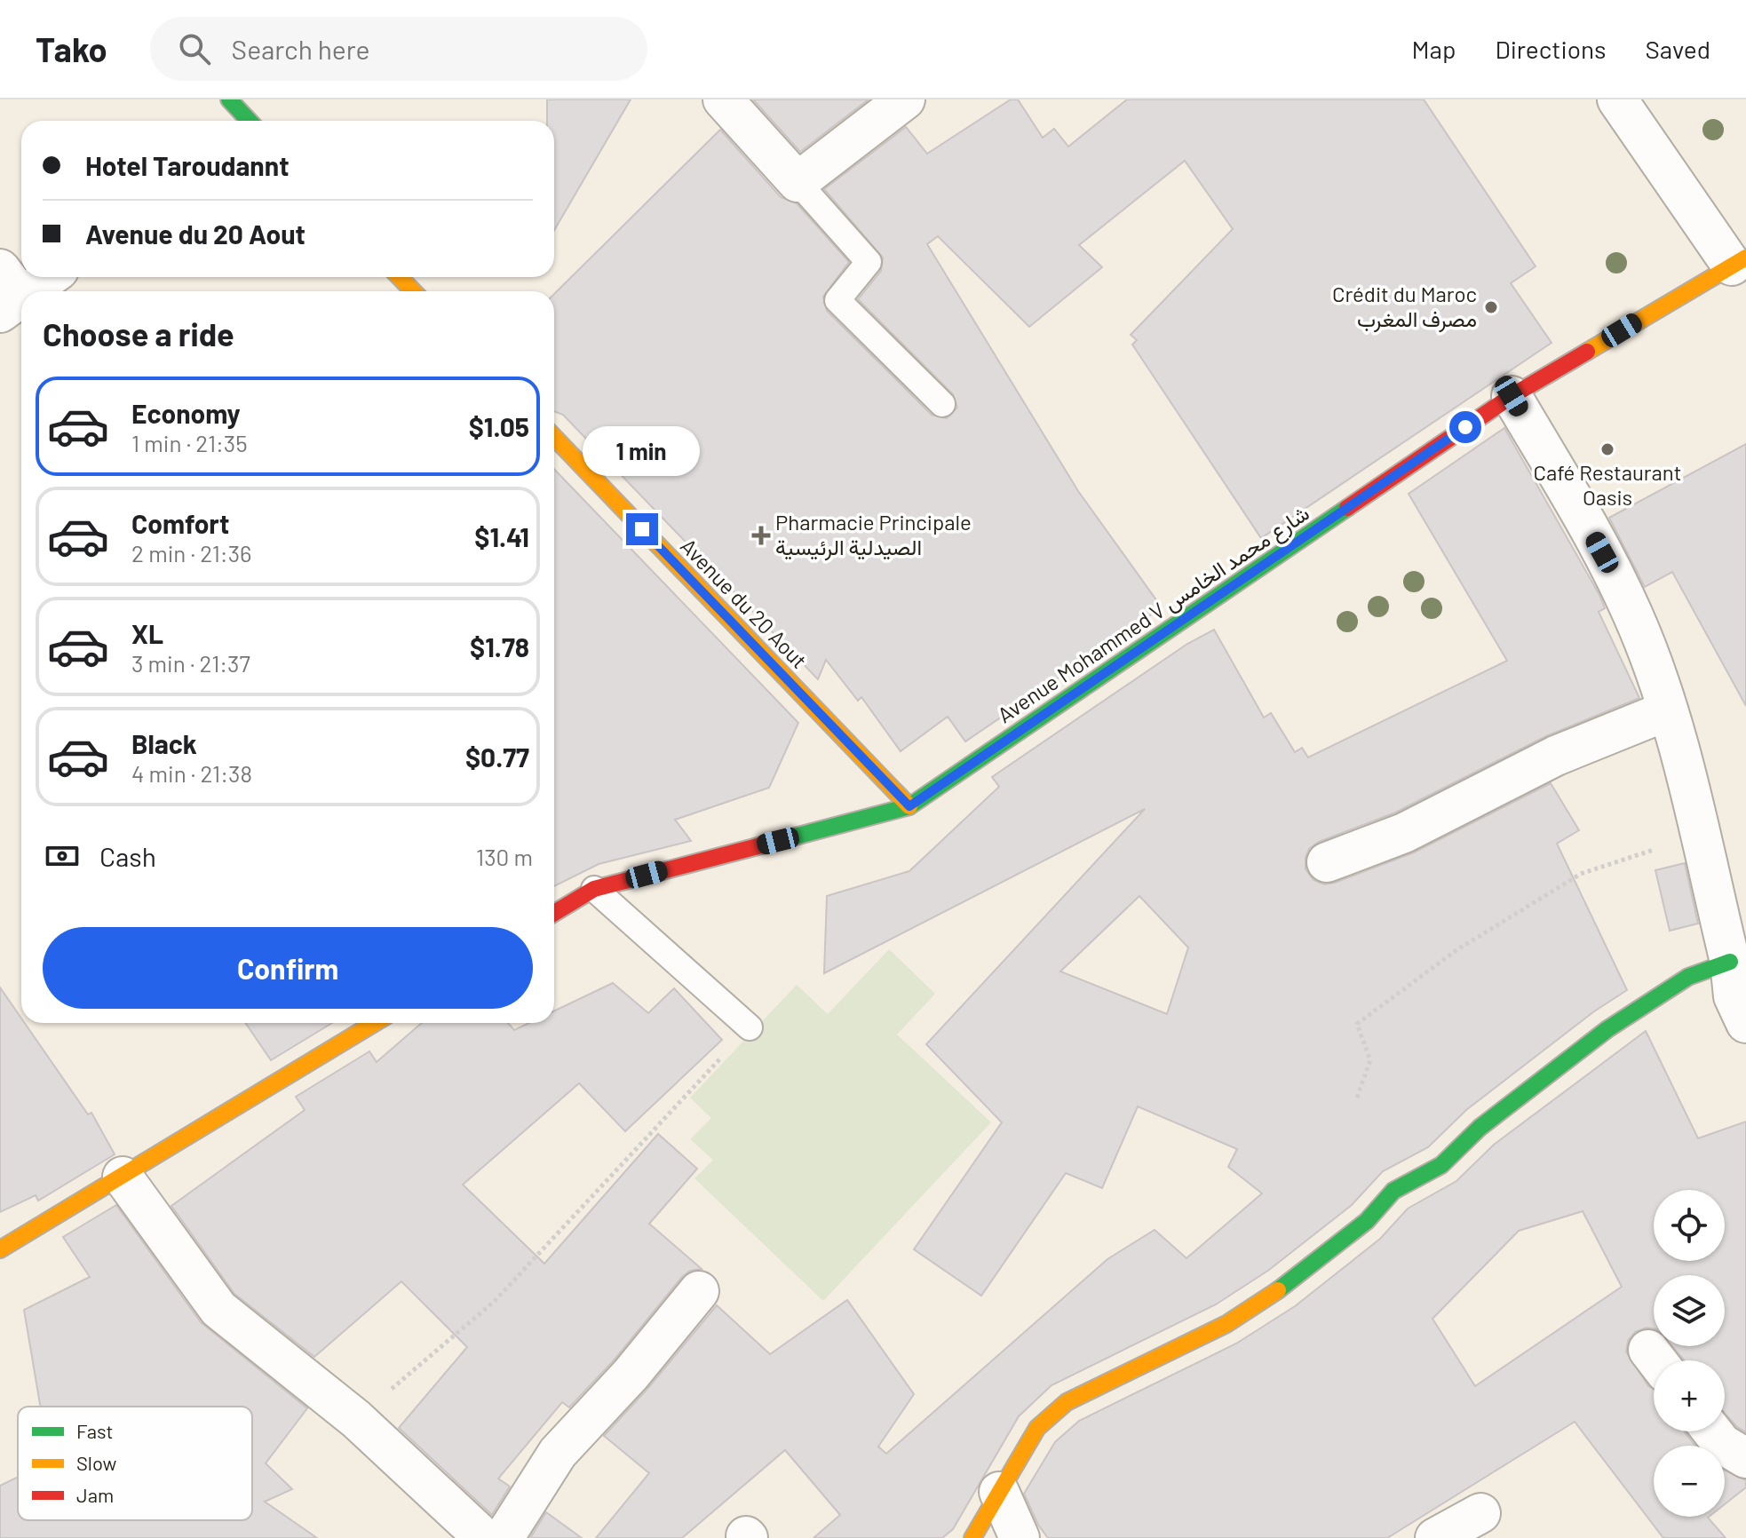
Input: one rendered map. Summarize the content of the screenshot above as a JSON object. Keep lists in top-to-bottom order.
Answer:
{
  "streets": {
    "street": ["Avenue du 20 Aout", "Avenue Mohammed V شارع محمد الخامس"]
  },
  "crossings": [
    ["Avenue du 20 Aout", "Avenue Mohammed V شارع محمد الخامس"]
  ],
  "places": {
    "other": ["Crédit du Maroc مصرف المغرب", "Café Restaurant Oasis"],
    "health": ["Pharmacie Principale الصيدلية الرئيسية"]
  },
  "legend": ["Fast", "Slow", "Jam"],
  "page": {
    "header": "Tako",
    "search": "Search here",
    "nav": ["Map", "Directions", "Saved"],
    "banner": ["Hotel Taroudannt", "Avenue du 20 Aout"],
    "heading": "Choose a ride",
    "list": [
      {
        "name": "Economy",
        "note": "1 min · 21:35",
        "value": "$1.05"
      },
      {
        "name": "Comfort",
        "note": "2 min · 21:36",
        "value": "$1.41"
      },
      {
        "name": "XL",
        "note": "3 min · 21:37",
        "value": "$1.78"
      },
      {
        "name": "Black",
        "note": "4 min · 21:38",
        "value": "$0.77"
      }
    ],
    "bubble": "1 min",
    "pay": ["Cash", "130 m"],
    "buttons": "Confirm",
    "map_buttons": ["+", "−"]
  }
}
